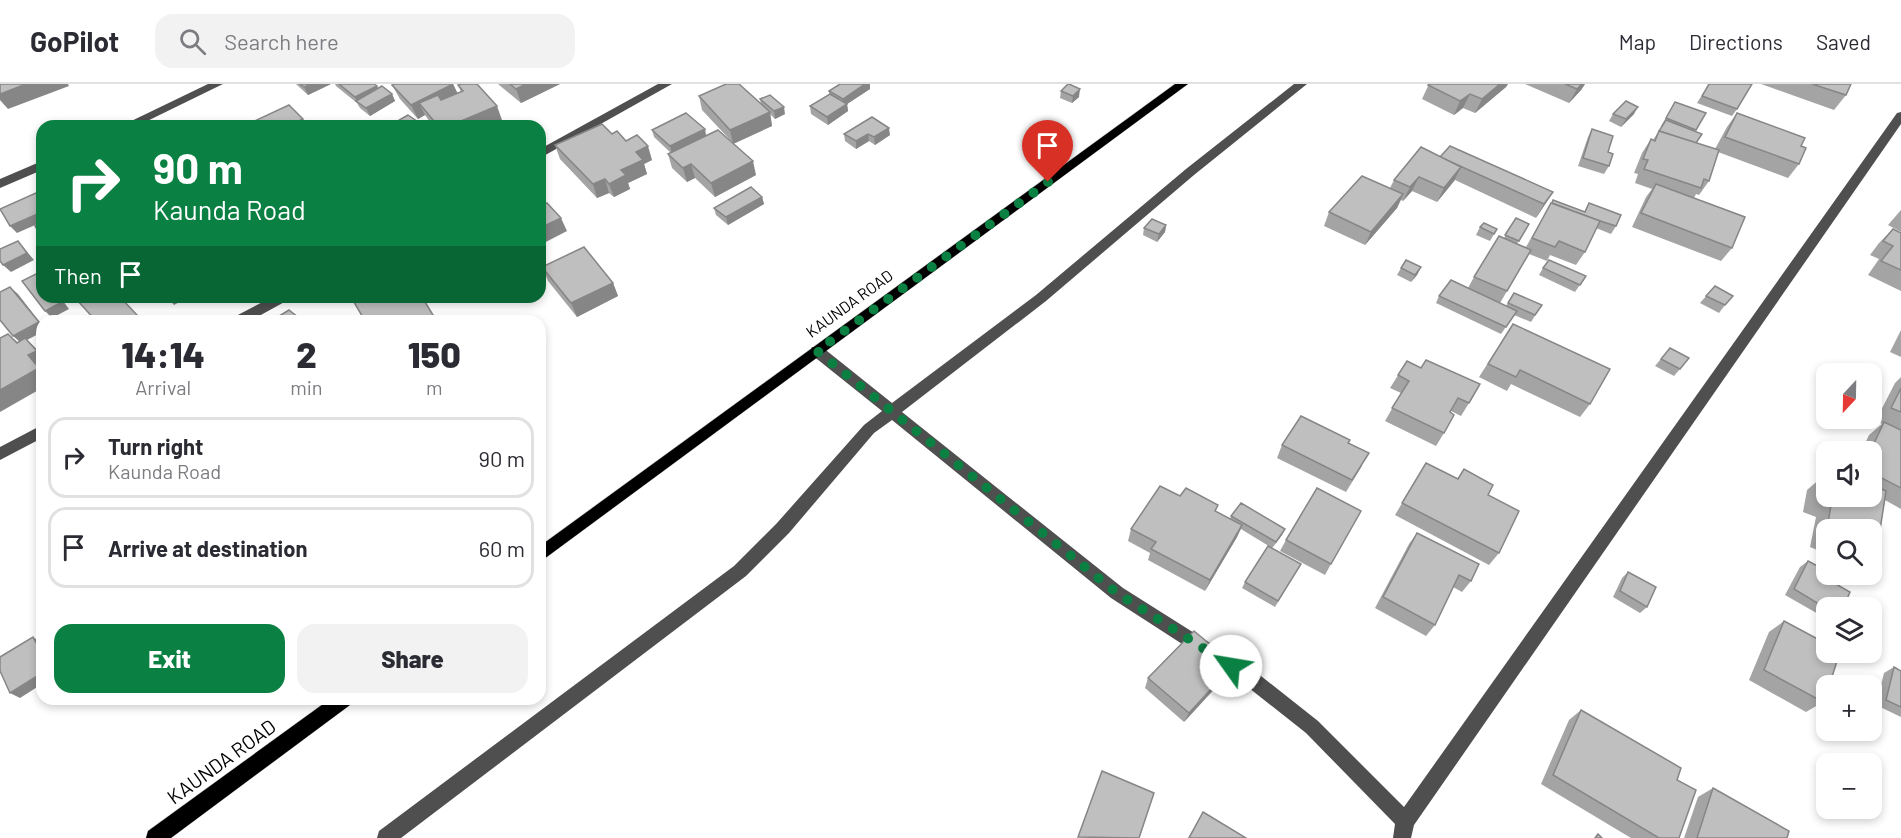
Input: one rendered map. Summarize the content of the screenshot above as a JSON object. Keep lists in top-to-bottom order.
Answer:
{
  "streets": {
    "main road": ["KAUNDA ROAD"]
  },
  "north": "bottom",
  "page": {
    "header": "GoPilot",
    "search": "Search here",
    "nav": ["Map", "Directions", "Saved"],
    "turn": ["90 m", "Kaunda Road"],
    "then": "Then",
    "eta": [
      "14:14",
      "Arrival",
      "2",
      "min",
      "150",
      "m"
    ],
    "map_buttons": ["+", "−"],
    "list": [
      {
        "name": "Turn right",
        "note": "Kaunda Road",
        "value": "90 m"
      },
      {
        "name": "Arrive at destination",
        "value": "60 m"
      }
    ],
    "buttons": ["Exit", "Share"]
  }
}
